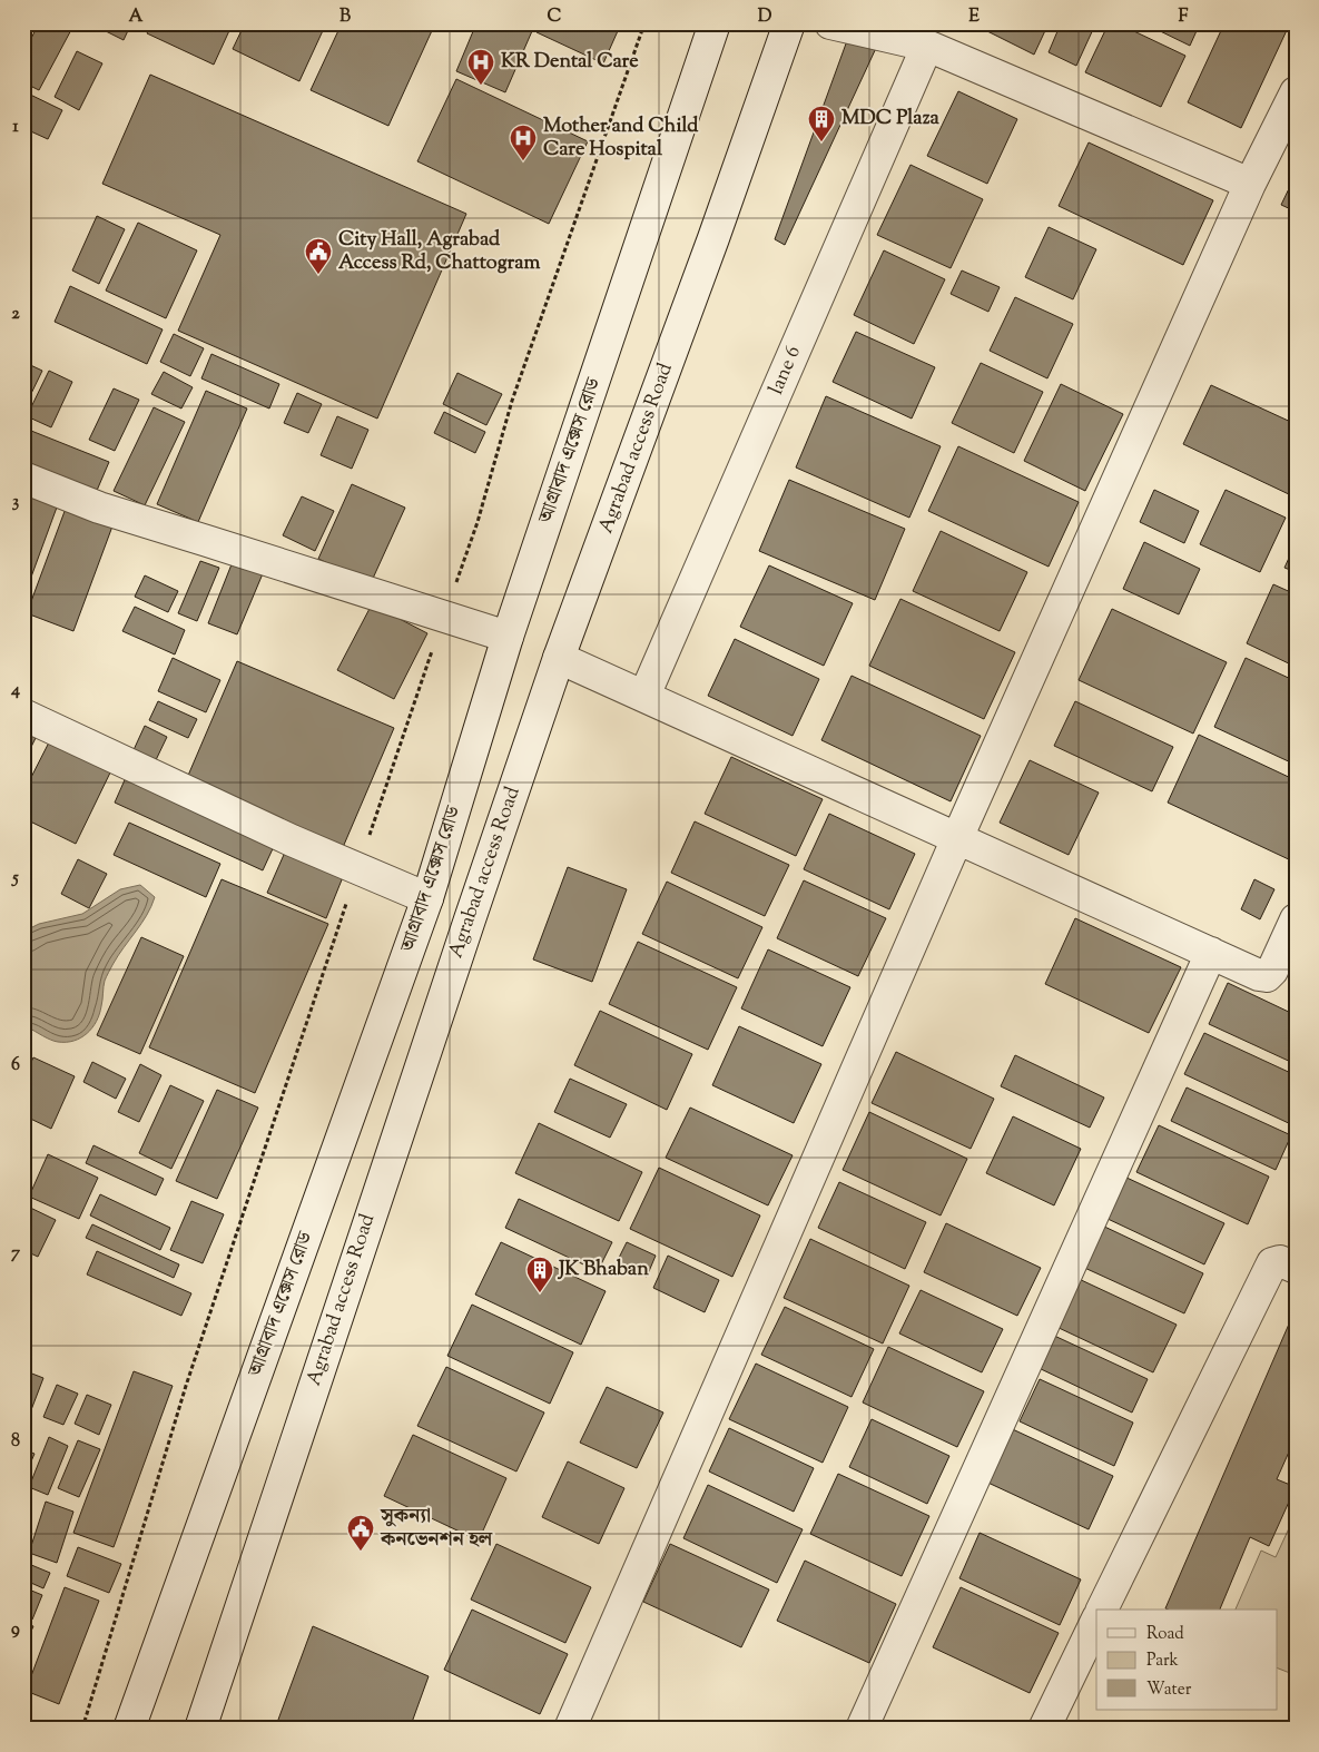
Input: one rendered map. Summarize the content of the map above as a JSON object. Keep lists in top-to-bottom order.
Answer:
{
  "streets": {
    "street": ["lane 6", "Agrabad access Road", "আগ্রাবাদ এক্সেস রোড"]
  },
  "places": {
    "hospital": ["KR Dental Care", "Mother and Child Care Hospital"],
    "building": ["MDC Plaza", "JK Bhaban"],
    "public building": ["City Hall, Agrabad Access Rd, Chattogram", "সুকন্যা কনভেনশন হল"]
  },
  "legend": ["Road", "Park", "Water"],
  "grid": {
    "columns": [
      "A",
      "B",
      "C",
      "D",
      "E",
      "F"
    ],
    "rows": [
      "1",
      "2",
      "3",
      "4",
      "5",
      "6",
      "7",
      "8",
      "9"
    ]
  }
}
